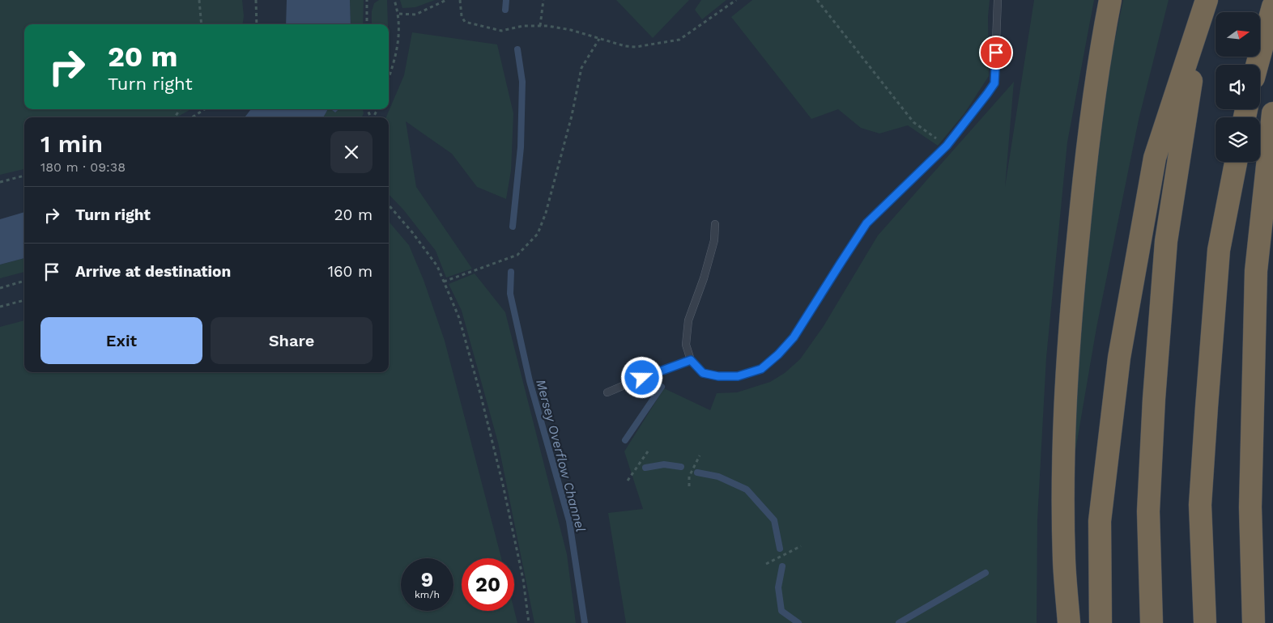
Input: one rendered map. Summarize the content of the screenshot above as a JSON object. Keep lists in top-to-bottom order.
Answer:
{
  "water": ["Mersey Overflow Channel"],
  "north": "right",
  "page": {
    "turn": ["20 m", "Turn right"],
    "heading": ["1 min", "180 m · 09:38"],
    "list": [
      {
        "name": "Turn right",
        "value": "20 m"
      },
      {
        "name": "Arrive at destination",
        "value": "160 m"
      }
    ],
    "buttons": ["Exit", "Share"],
    "speed": "9 km/h",
    "limit": "20"
  }
}
